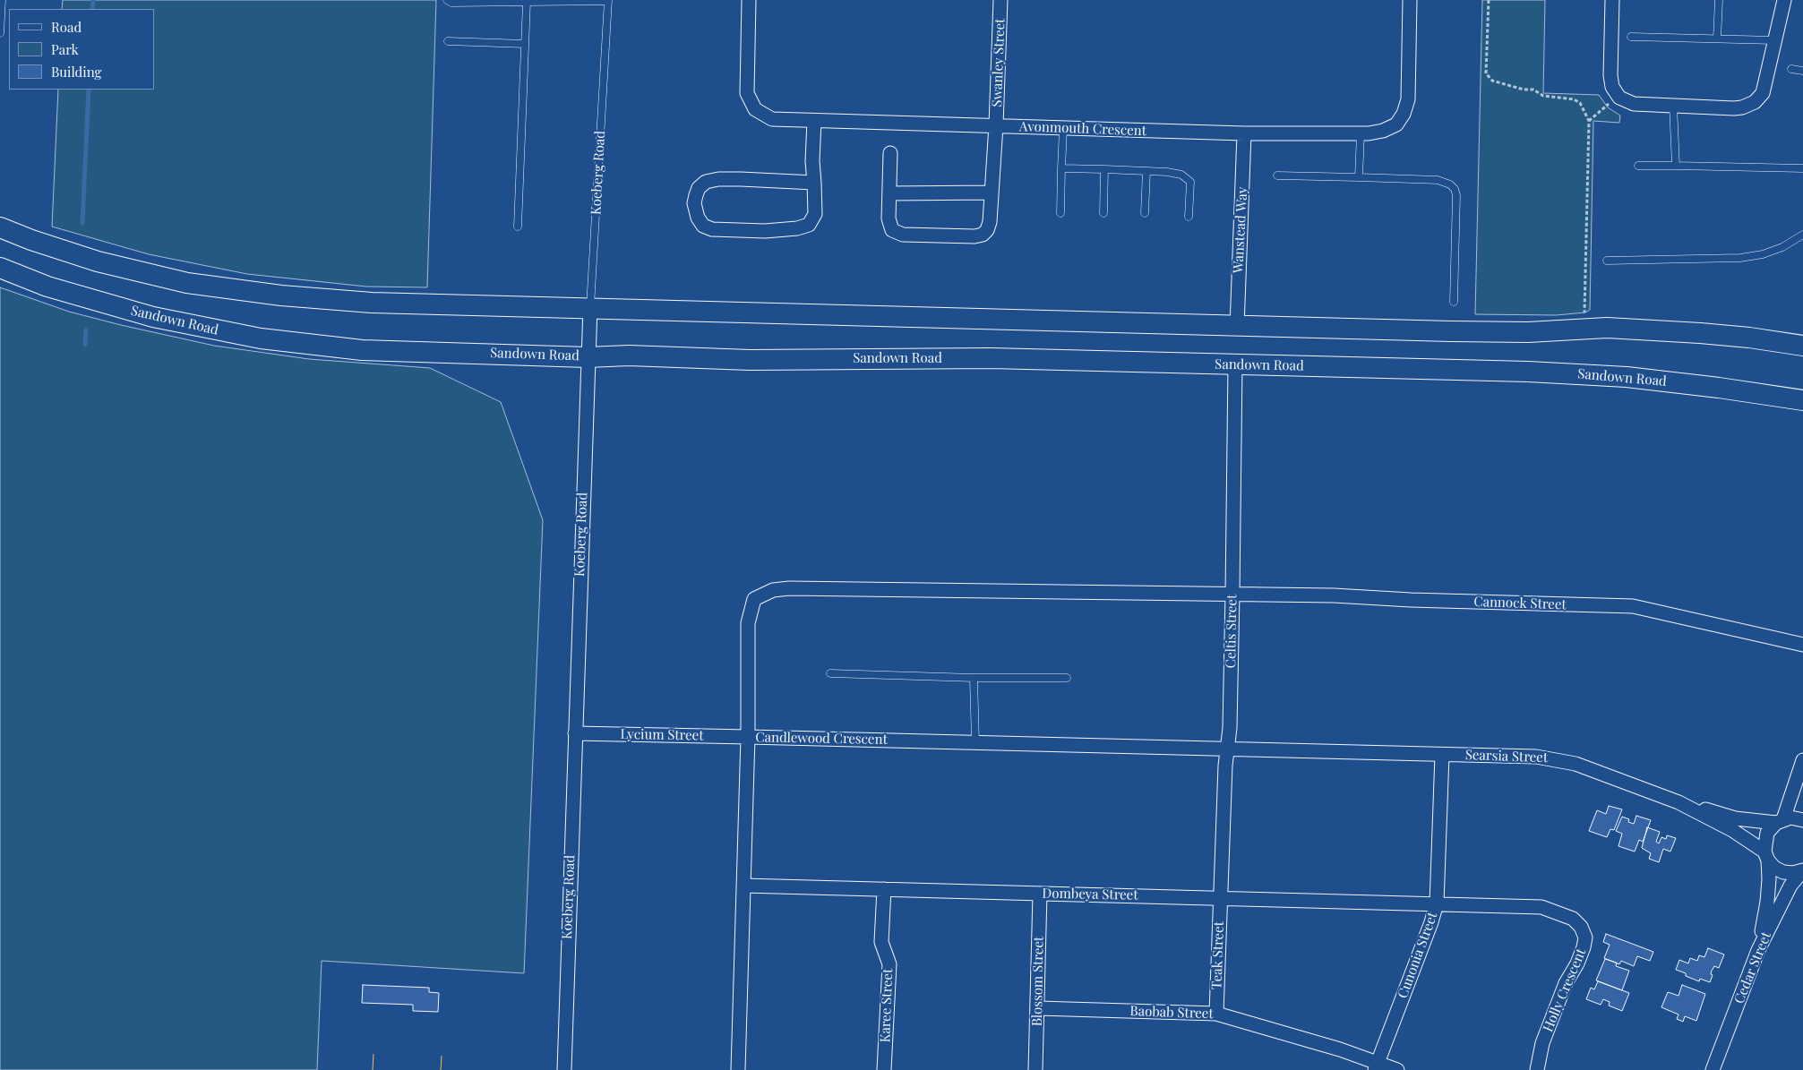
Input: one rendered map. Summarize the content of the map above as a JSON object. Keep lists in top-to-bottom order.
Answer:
{
  "streets": {
    "main road": ["Sandown Road"],
    "street": [
      "Swanley Street",
      "Avonmouth Crescent",
      "Koeberg Road",
      "Wanstead Way",
      "Cannock Street",
      "Celtis Street",
      "Lycium Street",
      "Candlewood Crescent",
      "Searsia Street",
      "Dombeya Street",
      "Teak Street",
      "Cunonia Street",
      "Cedar Street",
      "Blossom Street",
      "Holly Crescent",
      "Karee Street",
      "Baobab Street"
    ]
  },
  "crossings": [
    ["Swanley Street", "Avonmouth Crescent"],
    ["Avonmouth Crescent", "Wanstead Way"],
    ["Koeberg Road", "Sandown Road"],
    ["Koeberg Road", "Lycium Street"],
    ["Sandown Road", "Celtis Street"],
    ["Cannock Street", "Celtis Street"],
    ["Cannock Street", "Lycium Street"],
    ["Cannock Street", "Candlewood Crescent"],
    ["Celtis Street", "Candlewood Crescent"],
    ["Celtis Street", "Searsia Street"],
    ["Celtis Street", "Dombeya Street"],
    ["Celtis Street", "Teak Street"],
    ["Lycium Street", "Candlewood Crescent"],
    ["Candlewood Crescent", "Searsia Street"],
    ["Candlewood Crescent", "Dombeya Street"],
    ["Searsia Street", "Cunonia Street"],
    ["Searsia Street", "Cedar Street"],
    ["Dombeya Street", "Teak Street"],
    ["Dombeya Street", "Cunonia Street"],
    ["Dombeya Street", "Blossom Street"],
    ["Dombeya Street", "Holly Crescent"],
    ["Dombeya Street", "Karee Street"],
    ["Teak Street", "Baobab Street"],
    ["Cunonia Street", "Holly Crescent"],
    ["Cunonia Street", "Baobab Street"],
    ["Blossom Street", "Baobab Street"]
  ],
  "legend": ["Road", "Park", "Building"]
}
